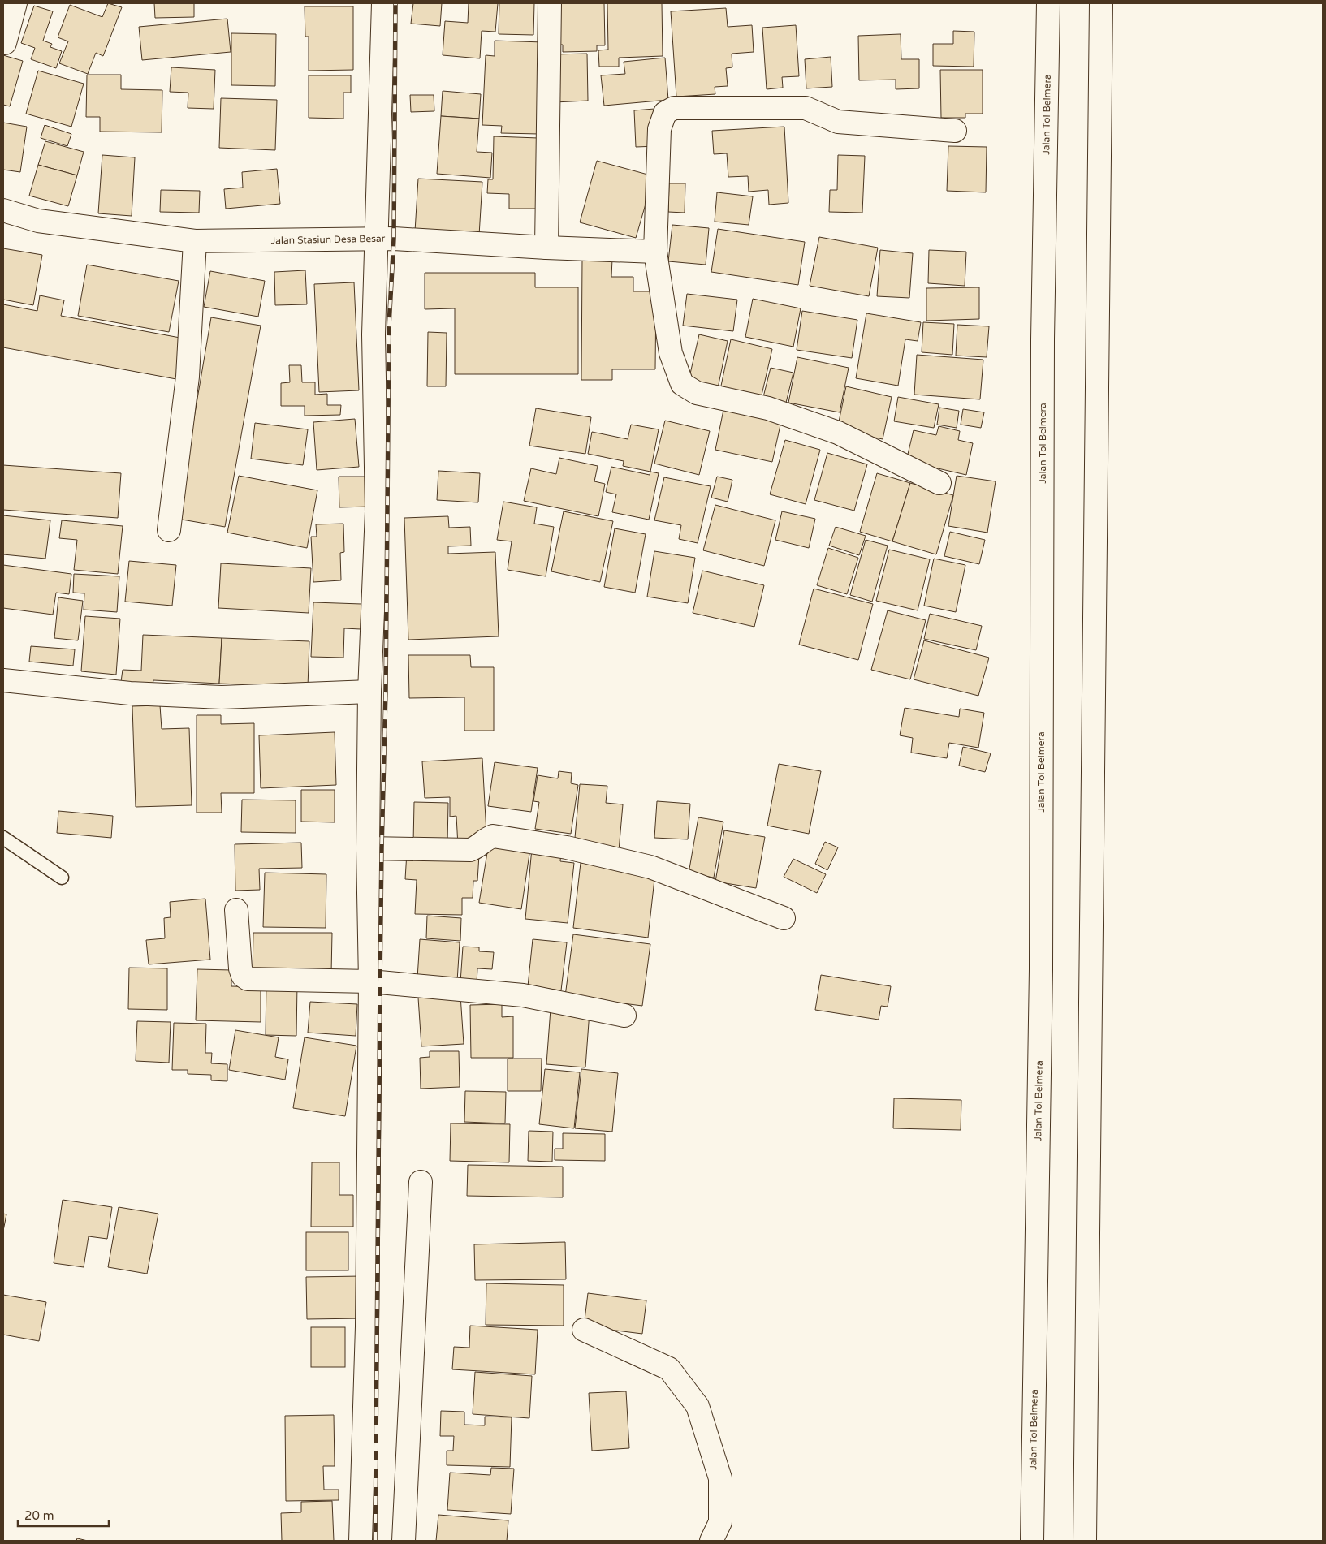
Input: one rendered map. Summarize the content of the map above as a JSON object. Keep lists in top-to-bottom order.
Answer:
{
  "streets": {
    "main road": ["Jalan Tol Belmera", "Jalan Stasiun Desa Besar"]
  },
  "scale_bar": "20 m"
}
